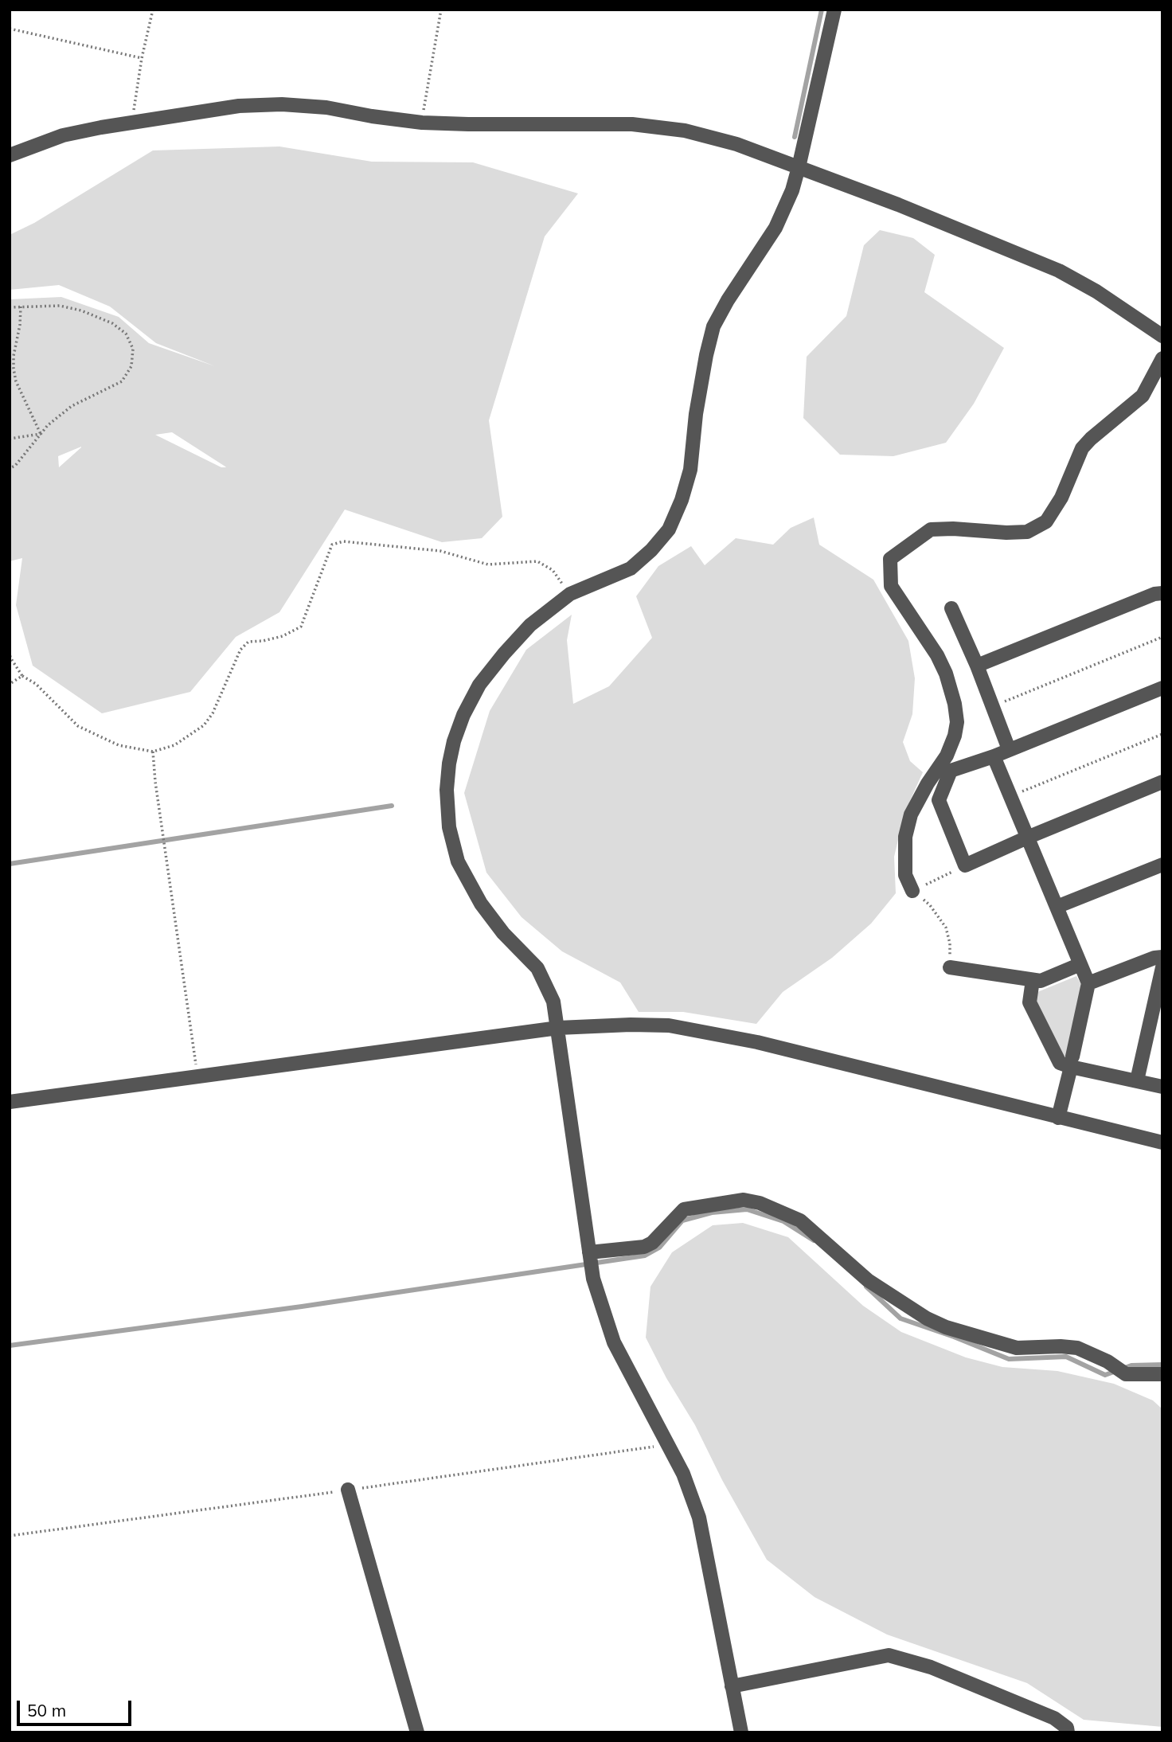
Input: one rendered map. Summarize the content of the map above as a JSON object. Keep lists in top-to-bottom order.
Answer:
{
  "scale_bar": "50 m"
}
